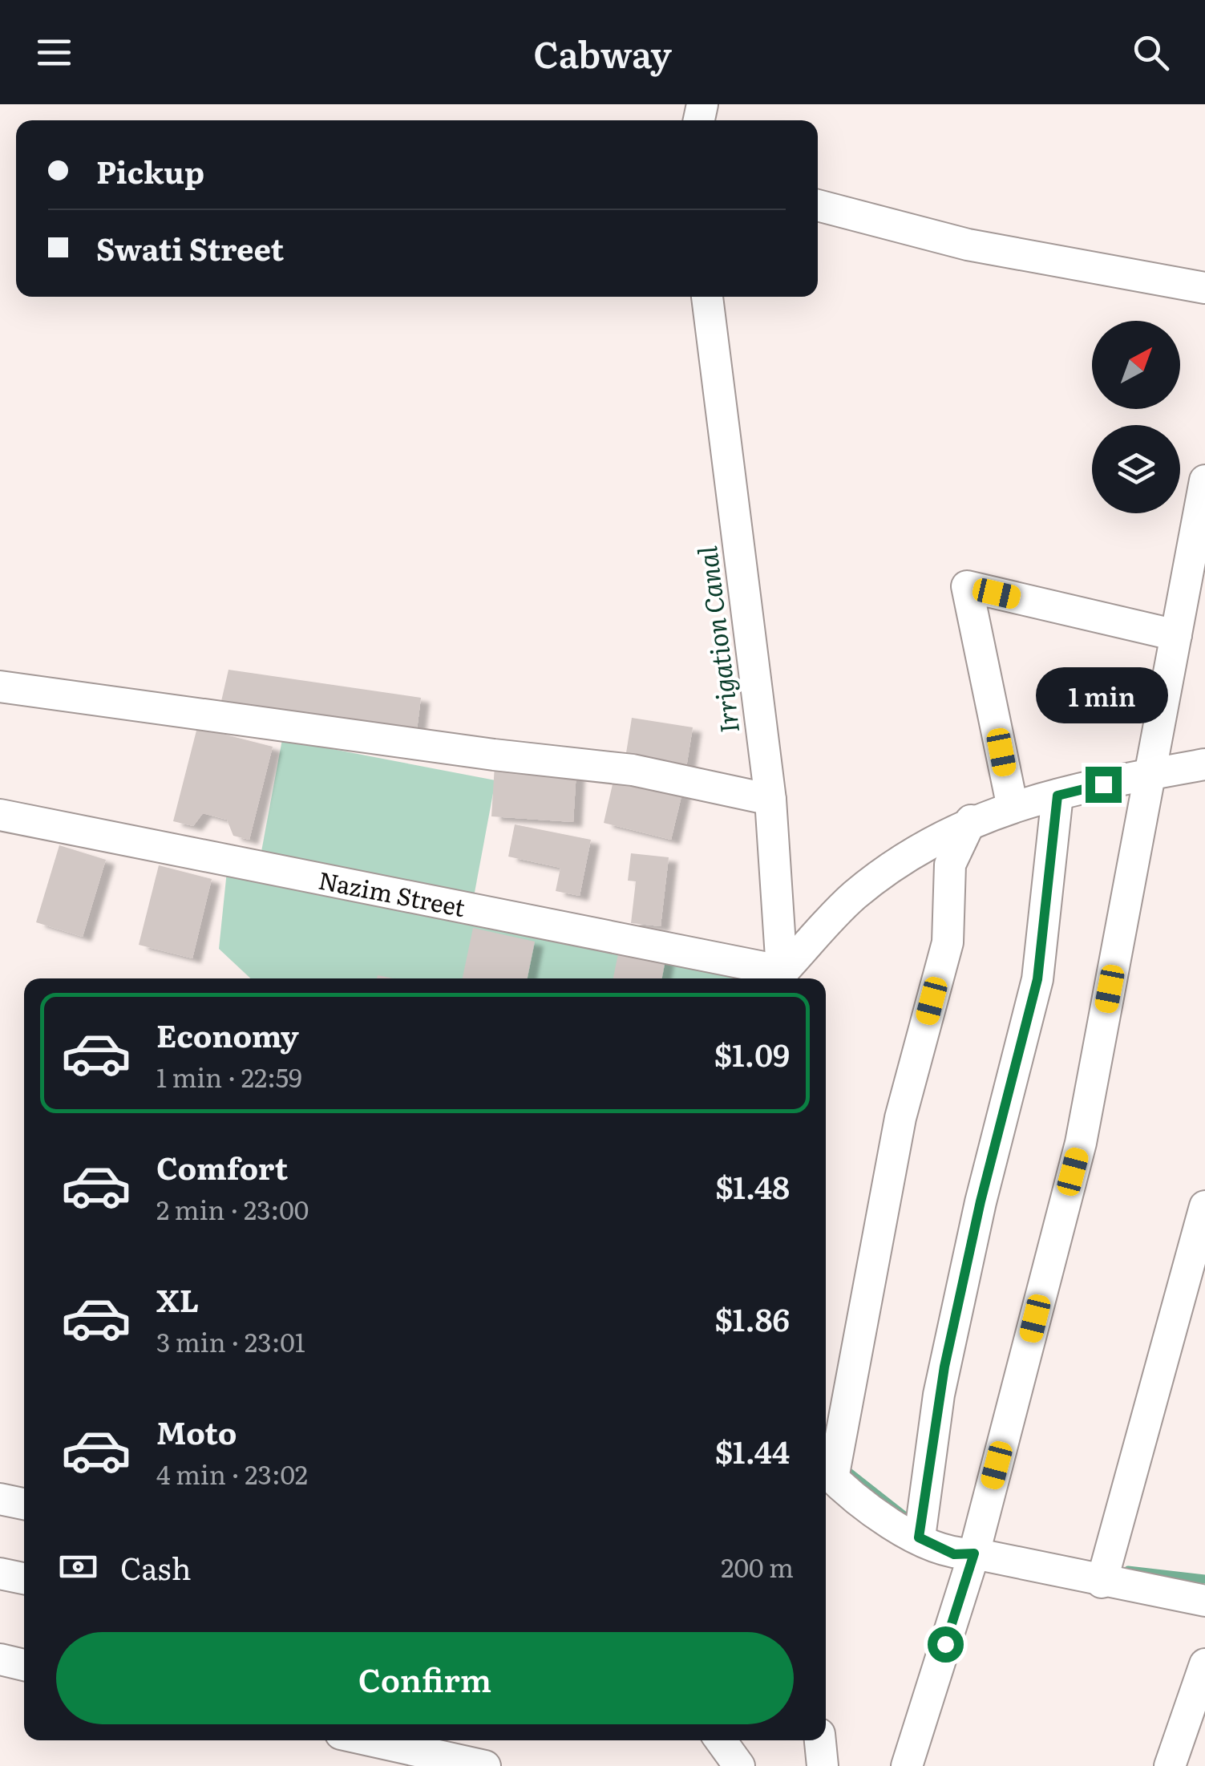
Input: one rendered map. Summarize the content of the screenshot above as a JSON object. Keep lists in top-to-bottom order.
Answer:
{
  "streets": {
    "street": ["Nazim Street"]
  },
  "water": ["Irrigation Canal"],
  "north": "top right",
  "page": {
    "header": "Cabway",
    "banner": ["Pickup", "Swati Street"],
    "bubble": "1 min",
    "list": [
      {
        "name": "Economy",
        "note": "1 min · 22:59",
        "value": "$1.09"
      },
      {
        "name": "Comfort",
        "note": "2 min · 23:00",
        "value": "$1.48"
      },
      {
        "name": "XL",
        "note": "3 min · 23:01",
        "value": "$1.86"
      },
      {
        "name": "Moto",
        "note": "4 min · 23:02",
        "value": "$1.44"
      }
    ],
    "pay": ["Cash", "200 m"],
    "buttons": "Confirm"
  }
}
